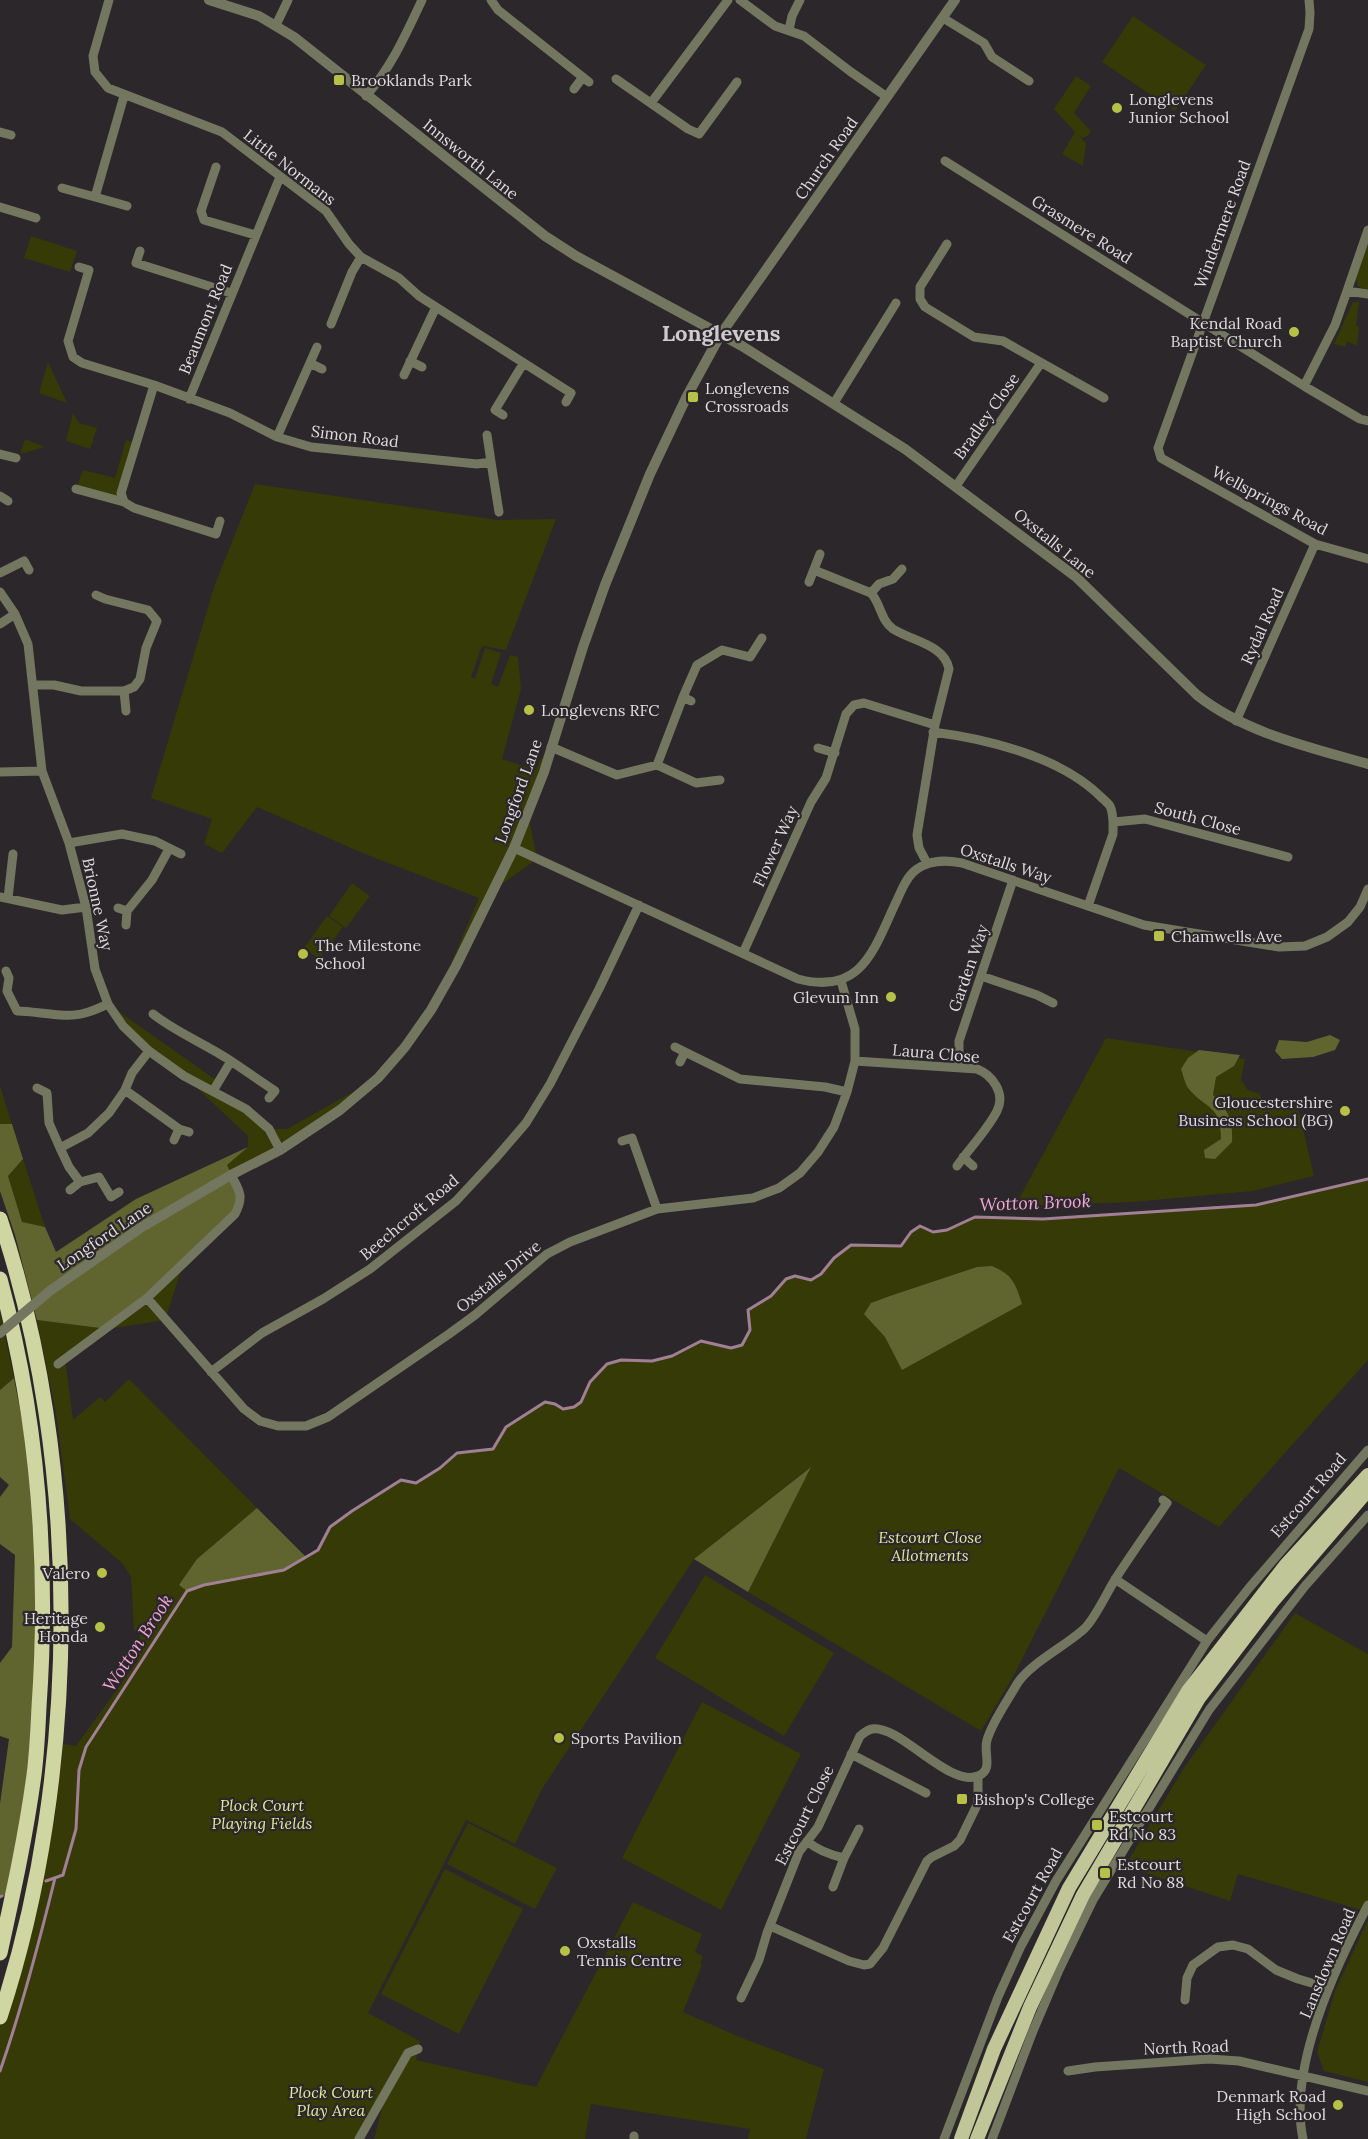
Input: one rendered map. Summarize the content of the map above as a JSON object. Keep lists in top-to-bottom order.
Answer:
{
  "streets": {
    "main road": ["Estcourt Road"],
    "street": [
      "Church Road",
      "Innsworth Lane",
      "Little Normans",
      "Windermere Road",
      "Grasmere Road",
      "Beaumont Road",
      "Bradley Close",
      "Simon Road",
      "Wellsprings Road",
      "Oxstalls Lane",
      "Rydal Road",
      "Longford Lane",
      "South Close",
      "Flower Way",
      "Oxstalls Way",
      "Brionne Way",
      "Garden Way",
      "Laura Close",
      "Beechcroft Road",
      "Oxstalls Drive",
      "Estcourt Close",
      "Lansdown Road",
      "North Road"
    ]
  },
  "crossings": [
    ["Church Road", "Innsworth Lane"],
    ["Church Road", "Oxstalls Lane"],
    ["Church Road", "Longford Lane"],
    ["Innsworth Lane", "Oxstalls Lane"],
    ["Innsworth Lane", "Longford Lane"],
    ["Little Normans", "Beaumont Road"],
    ["Windermere Road", "Grasmere Road"],
    ["Windermere Road", "Wellsprings Road"],
    ["Beaumont Road", "Simon Road"],
    ["Bradley Close", "Oxstalls Lane"],
    ["Wellsprings Road", "Rydal Road"],
    ["Oxstalls Lane", "Rydal Road"],
    ["Oxstalls Lane", "Longford Lane"],
    ["Longford Lane", "Brionne Way"],
    ["Oxstalls Way", "Garden Way"],
    ["Garden Way", "Laura Close"],
    ["Laura Close", "Oxstalls Drive"],
    ["Beechcroft Road", "Oxstalls Drive"],
    ["Lansdown Road", "North Road"]
  ],
  "districts": ["Longlevens"],
  "water": ["Wotton Brook"],
  "parks": ["Estcourt Close Allotments", "Plock Court Playing Fields", "Plock Court Play Area"],
  "places": {
    "transit": [
      "Brooklands Park",
      "Longlevens Crossroads",
      "Chamwells Ave",
      "Bishop's College",
      "Estcourt Rd No 83",
      "Estcourt Rd No 88"
    ],
    "other": [
      "Longlevens Junior School",
      "Kendal Road Baptist Church",
      "Longlevens RFC",
      "The Milestone School",
      "Glevum Inn",
      "Gloucestershire Business School (BG)",
      "Valero",
      "Heritage Honda",
      "Sports Pavilion",
      "Oxstalls Tennis Centre",
      "Denmark Road High School"
    ]
  }
}
